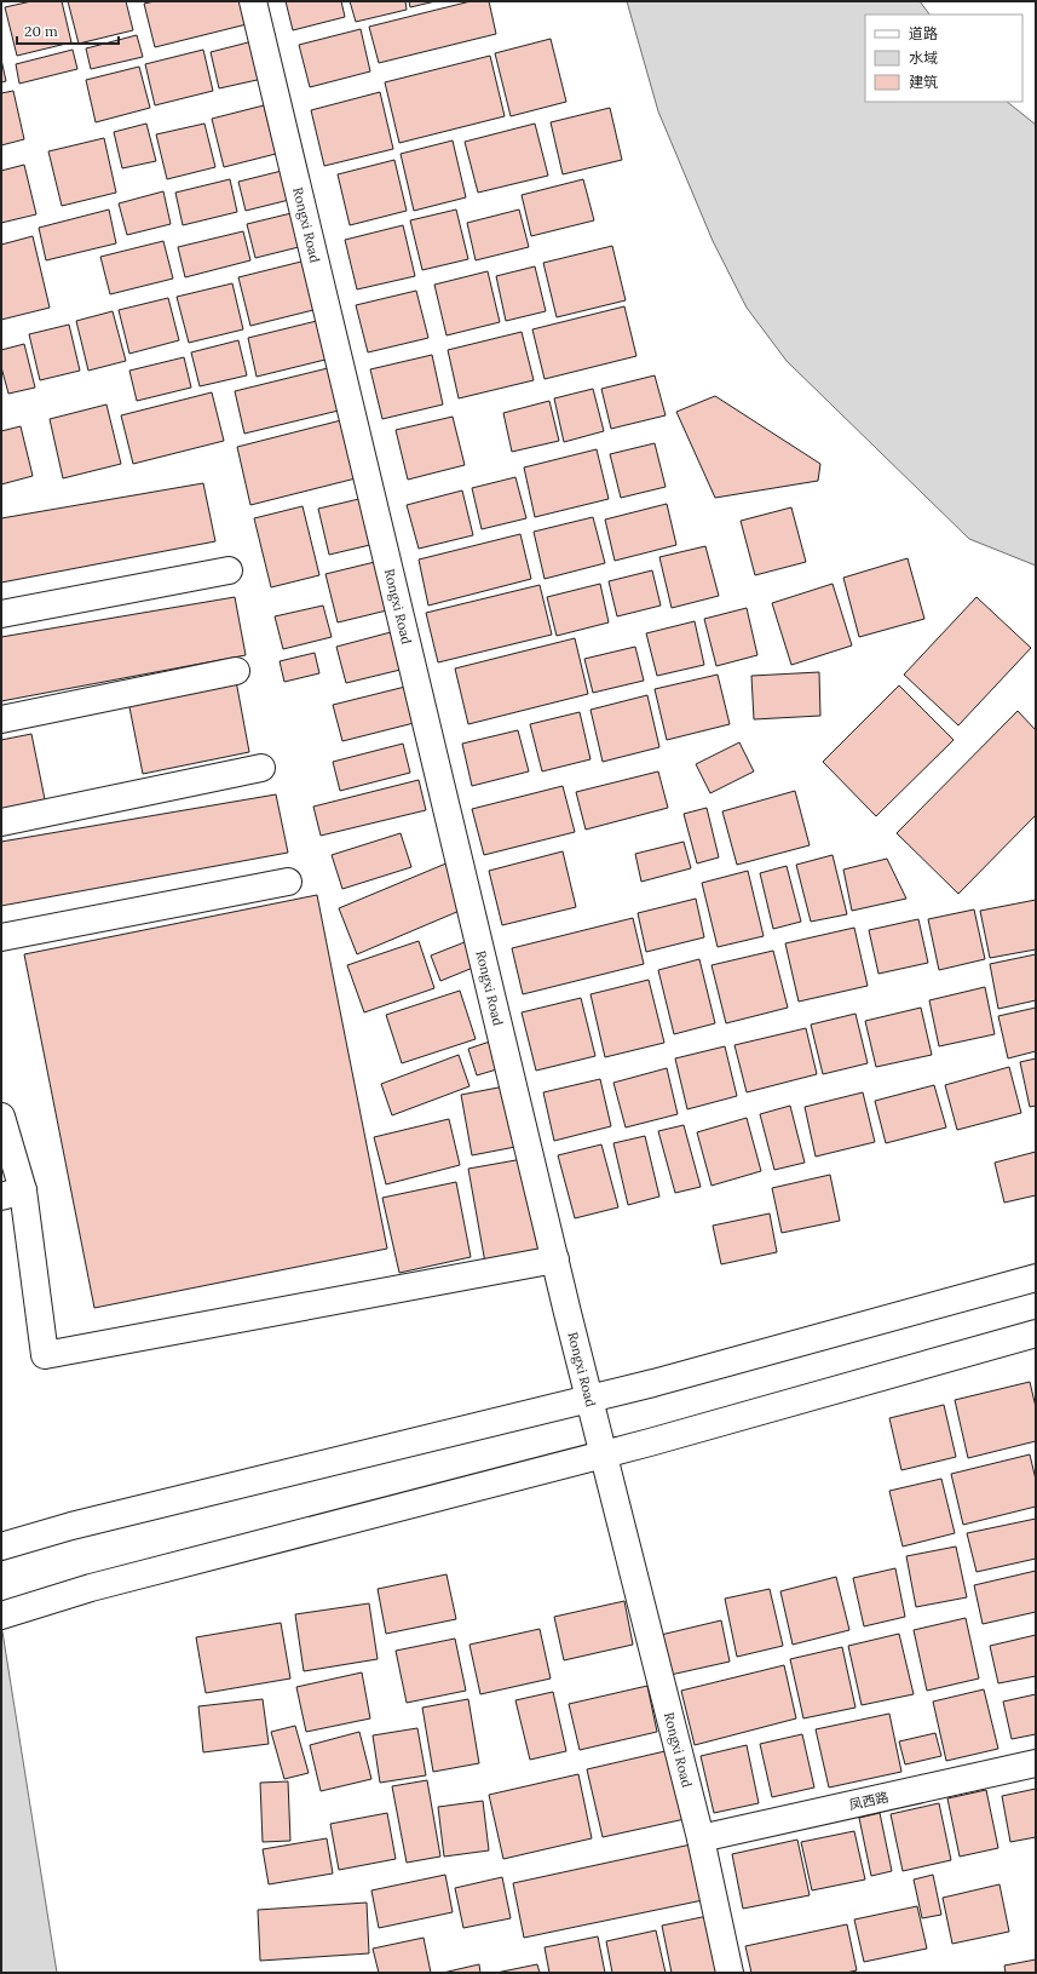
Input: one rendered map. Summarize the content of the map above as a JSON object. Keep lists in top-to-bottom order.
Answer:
{
  "streets": {
    "street": ["Rongxi Road", "凤西路"]
  },
  "crossings": [
    ["Rongxi Road", "凤西路"]
  ],
  "legend": ["道路", "水域", "建筑"],
  "scale_bar": "20 m"
}
